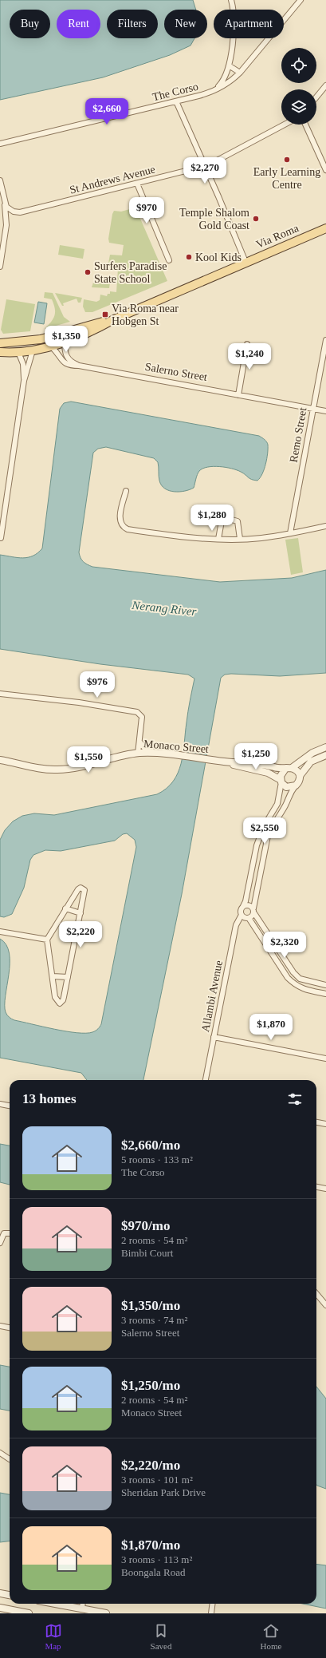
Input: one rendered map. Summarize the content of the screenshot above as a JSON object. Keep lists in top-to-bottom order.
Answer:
{
  "streets": {
    "main road": ["Via Roma"],
    "street": [
      "The Corso",
      "St Andrews Avenue",
      "Salerno Street",
      "Remo Street",
      "Monaco Street",
      "Allambi Avenue"
    ]
  },
  "crossings": [
    ["Via Roma", "Salerno Street"],
    ["Salerno Street", "Remo Street"]
  ],
  "water": ["Nerang River"],
  "places": {
    "other": [
      "Early Learning Centre",
      "Temple Shalom Gold Coast",
      "Kool Kids",
      "Surfers Paradise State School"
    ],
    "transit": ["Via Roma near Hobgen St"]
  },
  "page": {
    "chip": [
      "Buy",
      "Rent",
      "Filters",
      "New",
      "Apartment"
    ],
    "price": [
      "$2,660",
      "$2,270",
      "$970",
      "$1,350",
      "$1,240",
      "$1,280",
      "$976",
      "$1,250",
      "$1,550",
      "$2,550",
      "$2,220",
      "$2,320",
      "$1,870"
    ],
    "heading": "13 homes",
    "list": [
      {
        "name": "$2,660/mo",
        "note": "5 rooms · 133 m² · The Corso"
      },
      {
        "name": "$970/mo",
        "note": "2 rooms · 54 m² · Bimbi Court"
      },
      {
        "name": "$1,350/mo",
        "note": "3 rooms · 74 m² · Salerno Street"
      },
      {
        "name": "$1,250/mo",
        "note": "2 rooms · 54 m² · Monaco Street"
      },
      {
        "name": "$2,220/mo",
        "note": "3 rooms · 101 m² · Sheridan Park Drive"
      },
      {
        "name": "$1,870/mo",
        "note": "3 rooms · 113 m² · Boongala Road"
      }
    ],
    "tabs": ["Map", "Saved", "Home"]
  }
}
